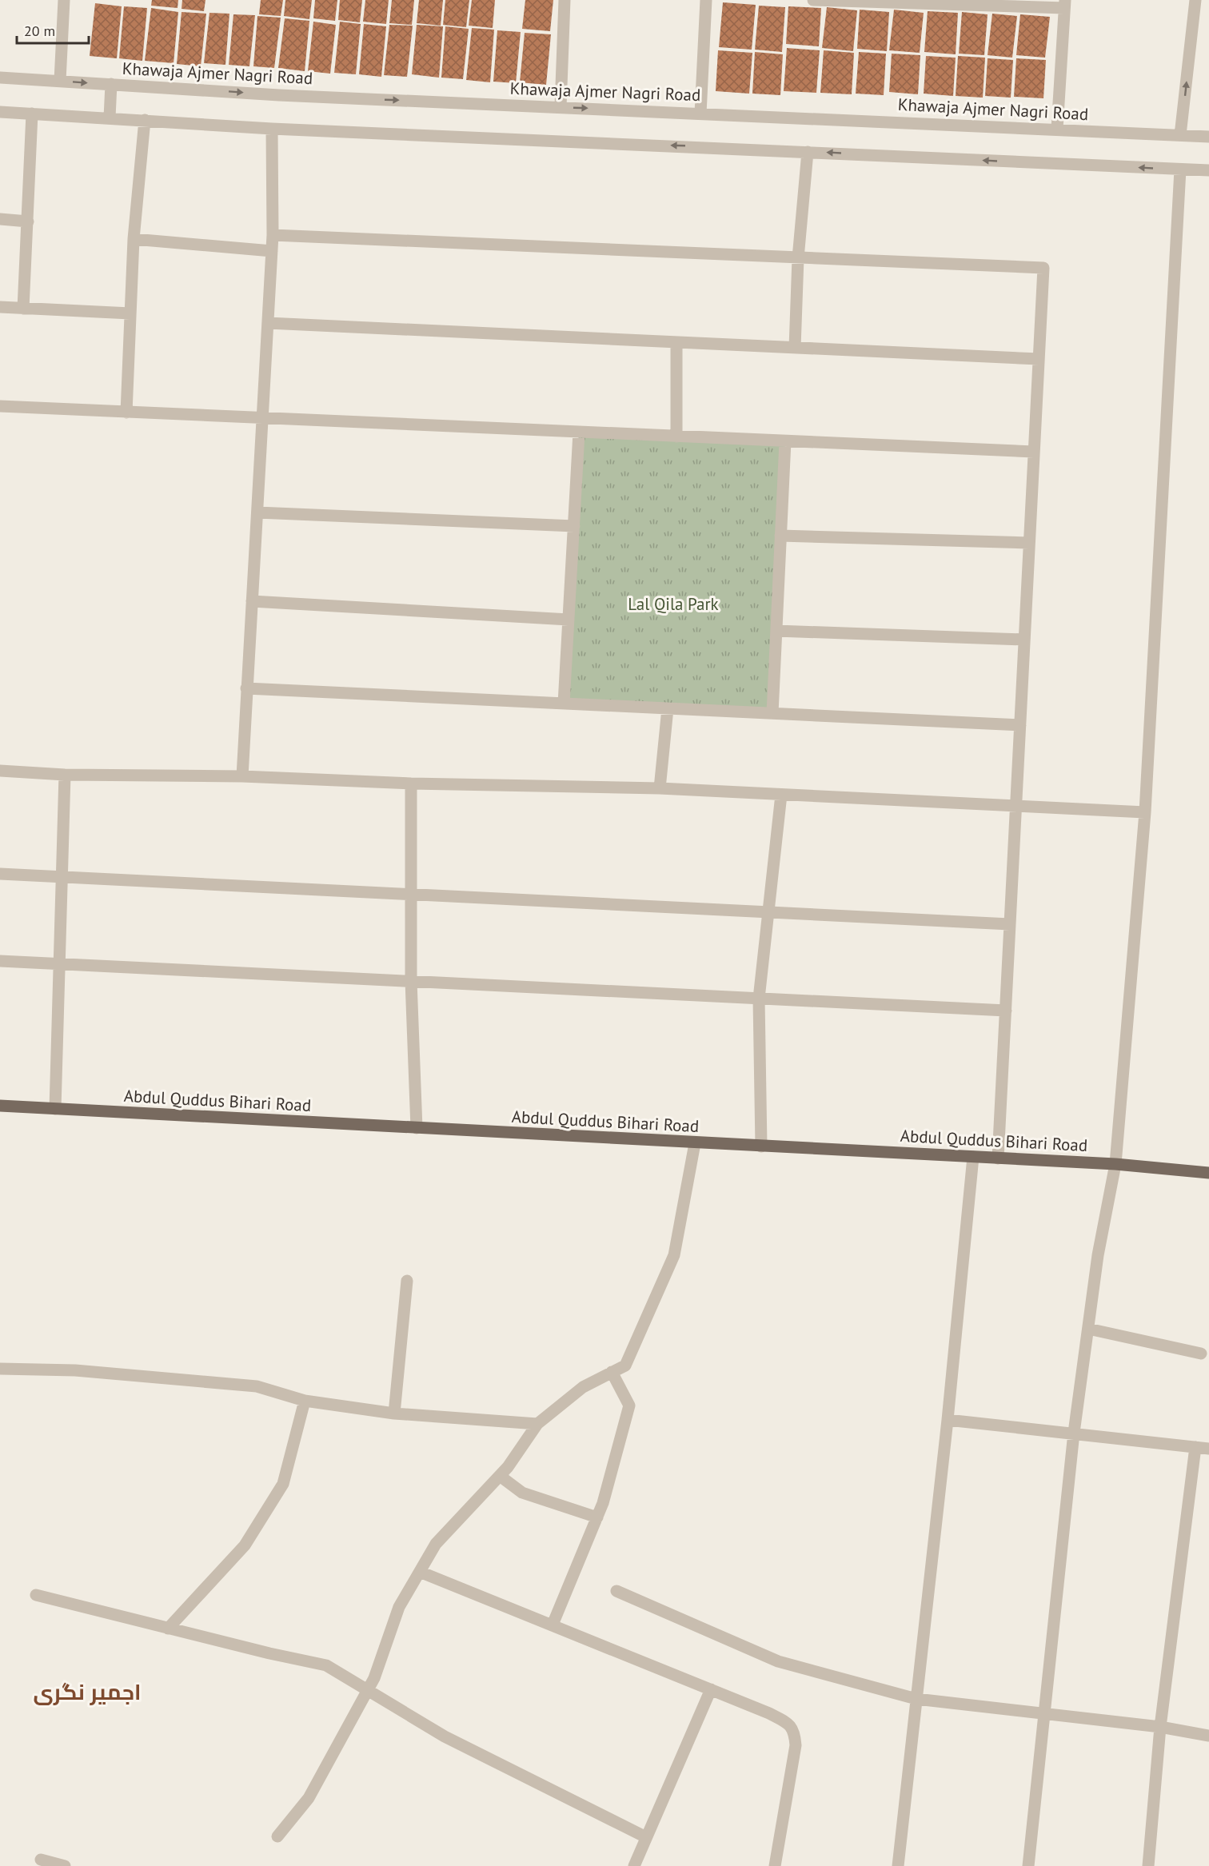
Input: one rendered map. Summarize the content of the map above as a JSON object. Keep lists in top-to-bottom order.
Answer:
{
  "streets": {
    "main road": ["Abdul Quddus Bihari Road"],
    "street": ["Khawaja Ajmer Nagri Road"]
  },
  "districts": ["اجمیر نگری"],
  "parks": ["Lal Qila Park"],
  "scale_bar": "20 m"
}
